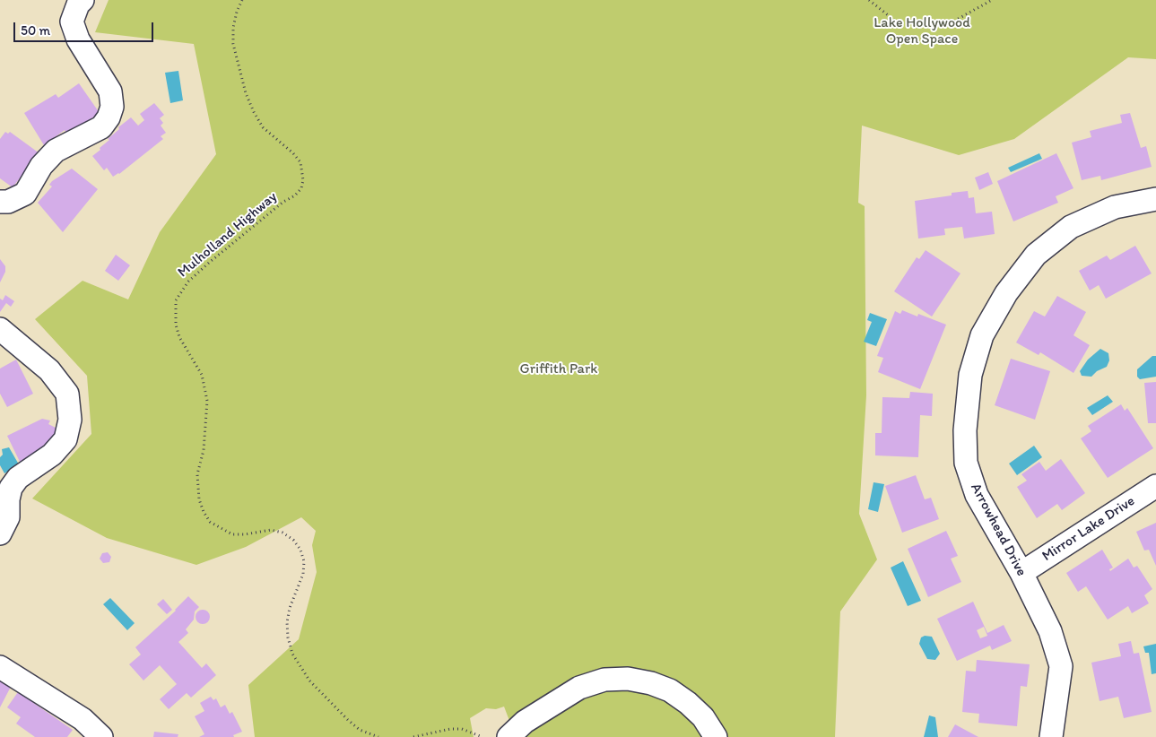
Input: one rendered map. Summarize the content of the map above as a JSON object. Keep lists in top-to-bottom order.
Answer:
{
  "streets": {
    "street": ["Mirror Lake Drive", "Arrowhead Drive"],
    "path": ["Mulholland Highway"]
  },
  "crossings": [
    ["Mirror Lake Drive", "Arrowhead Drive"]
  ],
  "parks": ["Lake Hollywood Open Space", "Griffith Park"],
  "scale_bar": "50 m"
}
